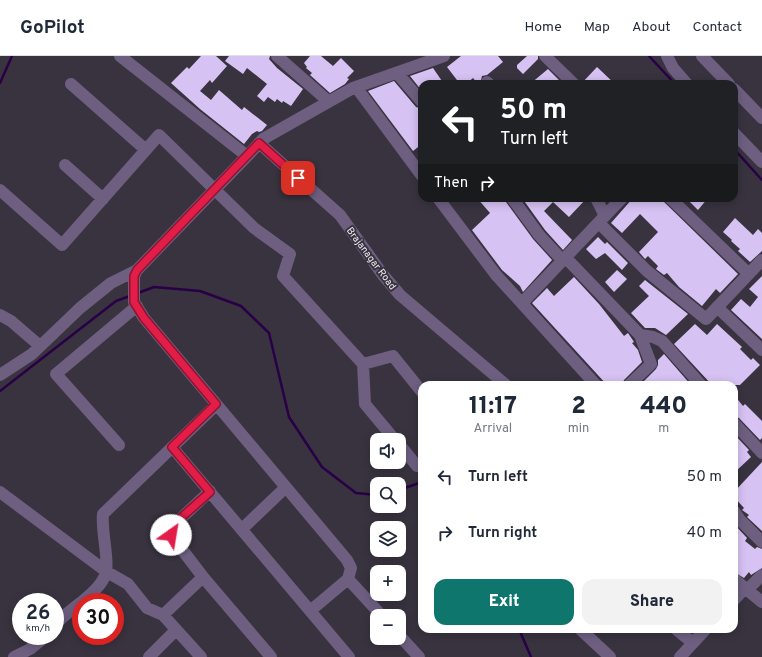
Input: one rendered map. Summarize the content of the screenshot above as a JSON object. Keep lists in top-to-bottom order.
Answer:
{
  "streets": {
    "street": ["Brajanagar Road"]
  },
  "page": {
    "header": "GoPilot",
    "nav": [
      "Home",
      "Map",
      "About",
      "Contact"
    ],
    "turn": ["50 m", "Turn left"],
    "then": "Then",
    "eta": [
      "11:17",
      "Arrival",
      "2",
      "min",
      "440",
      "m"
    ],
    "map_buttons": ["+", "−"],
    "list": [
      {
        "name": "Turn left",
        "value": "50 m"
      },
      {
        "name": "Turn right",
        "value": "40 m"
      }
    ],
    "buttons": ["Exit", "Share"],
    "speed": "26 km/h",
    "limit": "30"
  }
}
